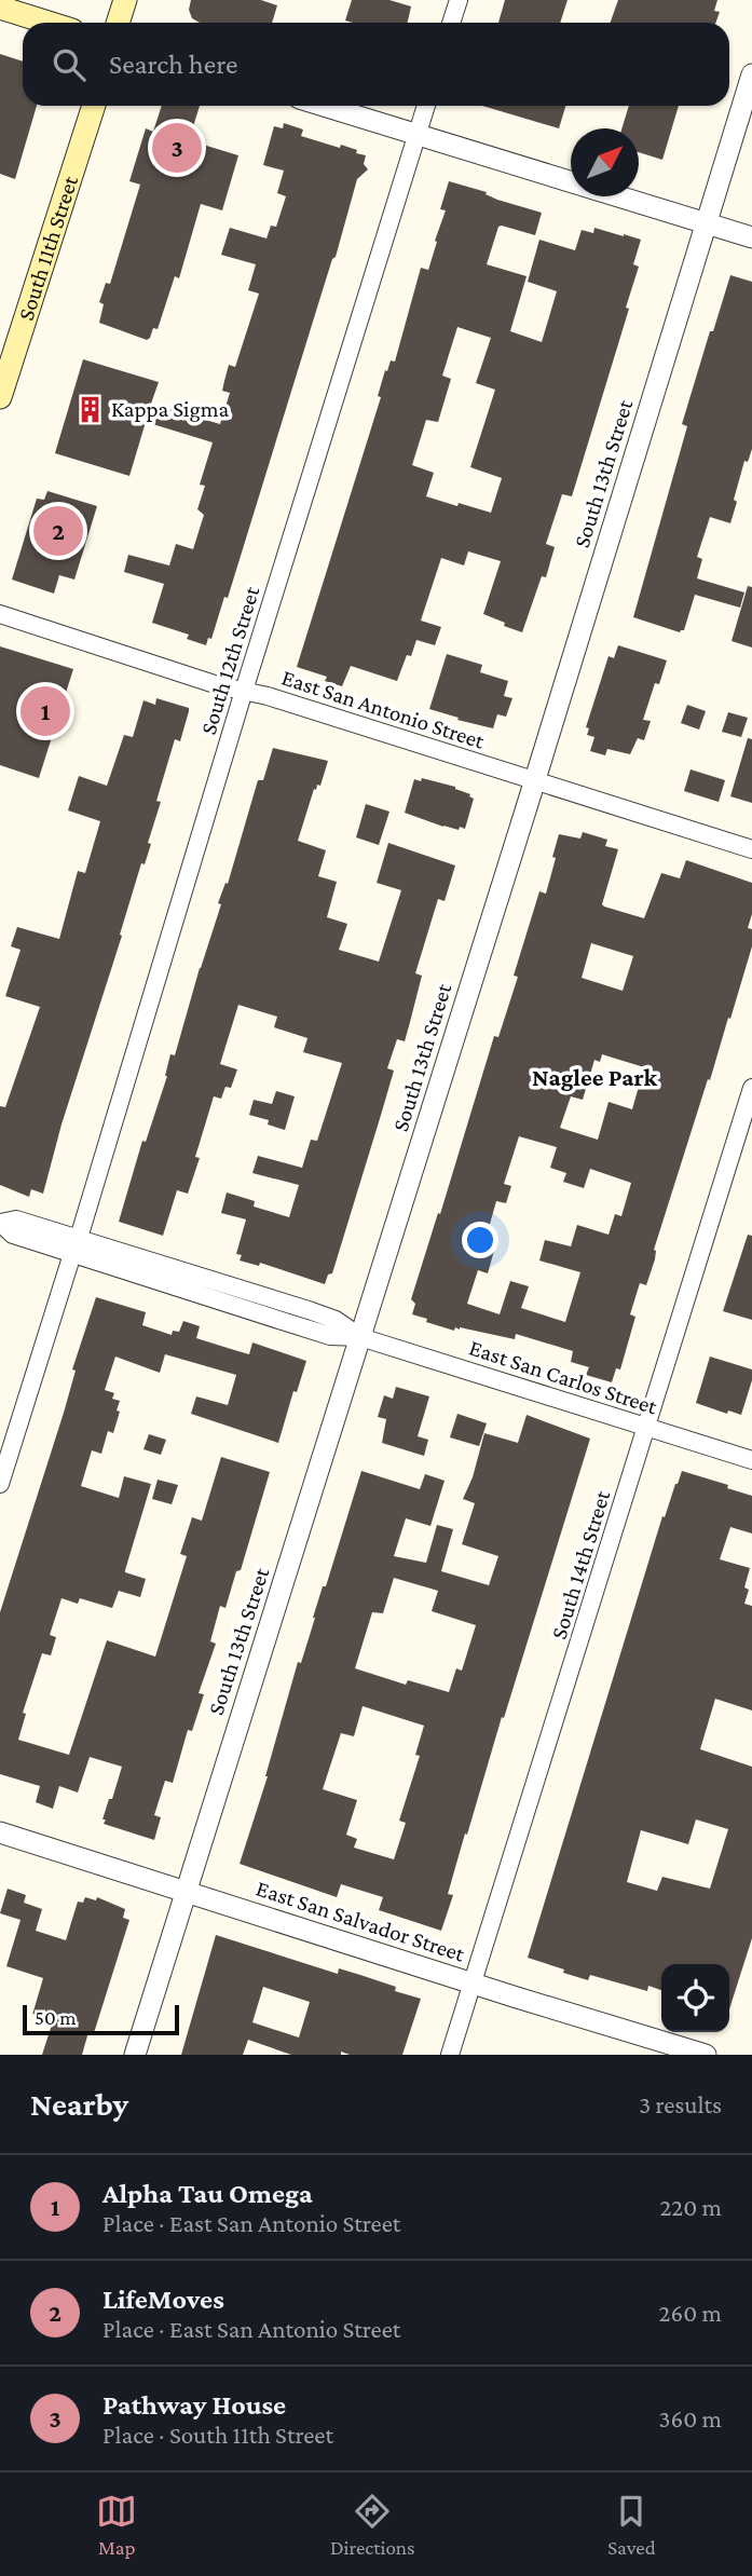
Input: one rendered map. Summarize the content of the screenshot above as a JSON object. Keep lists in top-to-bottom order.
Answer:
{
  "streets": {
    "main road": ["South 11th Street"],
    "street": [
      "South 13th Street",
      "South 12th Street",
      "East San Antonio Street",
      "East San Carlos Street",
      "South 14th Street",
      "East San Salvador Street"
    ]
  },
  "crossings": [
    ["South 13th Street", "East San Antonio Street"],
    ["South 13th Street", "East San Carlos Street"],
    ["South 13th Street", "East San Salvador Street"],
    ["South 12th Street", "East San Antonio Street"],
    ["South 12th Street", "East San Carlos Street"],
    ["East San Carlos Street", "South 14th Street"],
    ["South 14th Street", "East San Salvador Street"]
  ],
  "districts": ["Naglee Park"],
  "places": {
    "building": ["Kappa Sigma"]
  },
  "scale_bar": "50 m",
  "north": "top right",
  "page": {
    "search": "Search here",
    "pins": ["3", "2", "1"],
    "scale": "50 m",
    "heading": ["Nearby", "3 results"],
    "list": [
      {
        "mark": "1",
        "name": "Alpha Tau Omega",
        "note": "Place · East San Antonio Street",
        "value": "220 m"
      },
      {
        "mark": "2",
        "name": "LifeMoves",
        "note": "Place · East San Antonio Street",
        "value": "260 m"
      },
      {
        "mark": "3",
        "name": "Pathway House",
        "note": "Place · South 11th Street",
        "value": "360 m"
      }
    ],
    "nav": ["Map", "Directions", "Saved"]
  }
}
